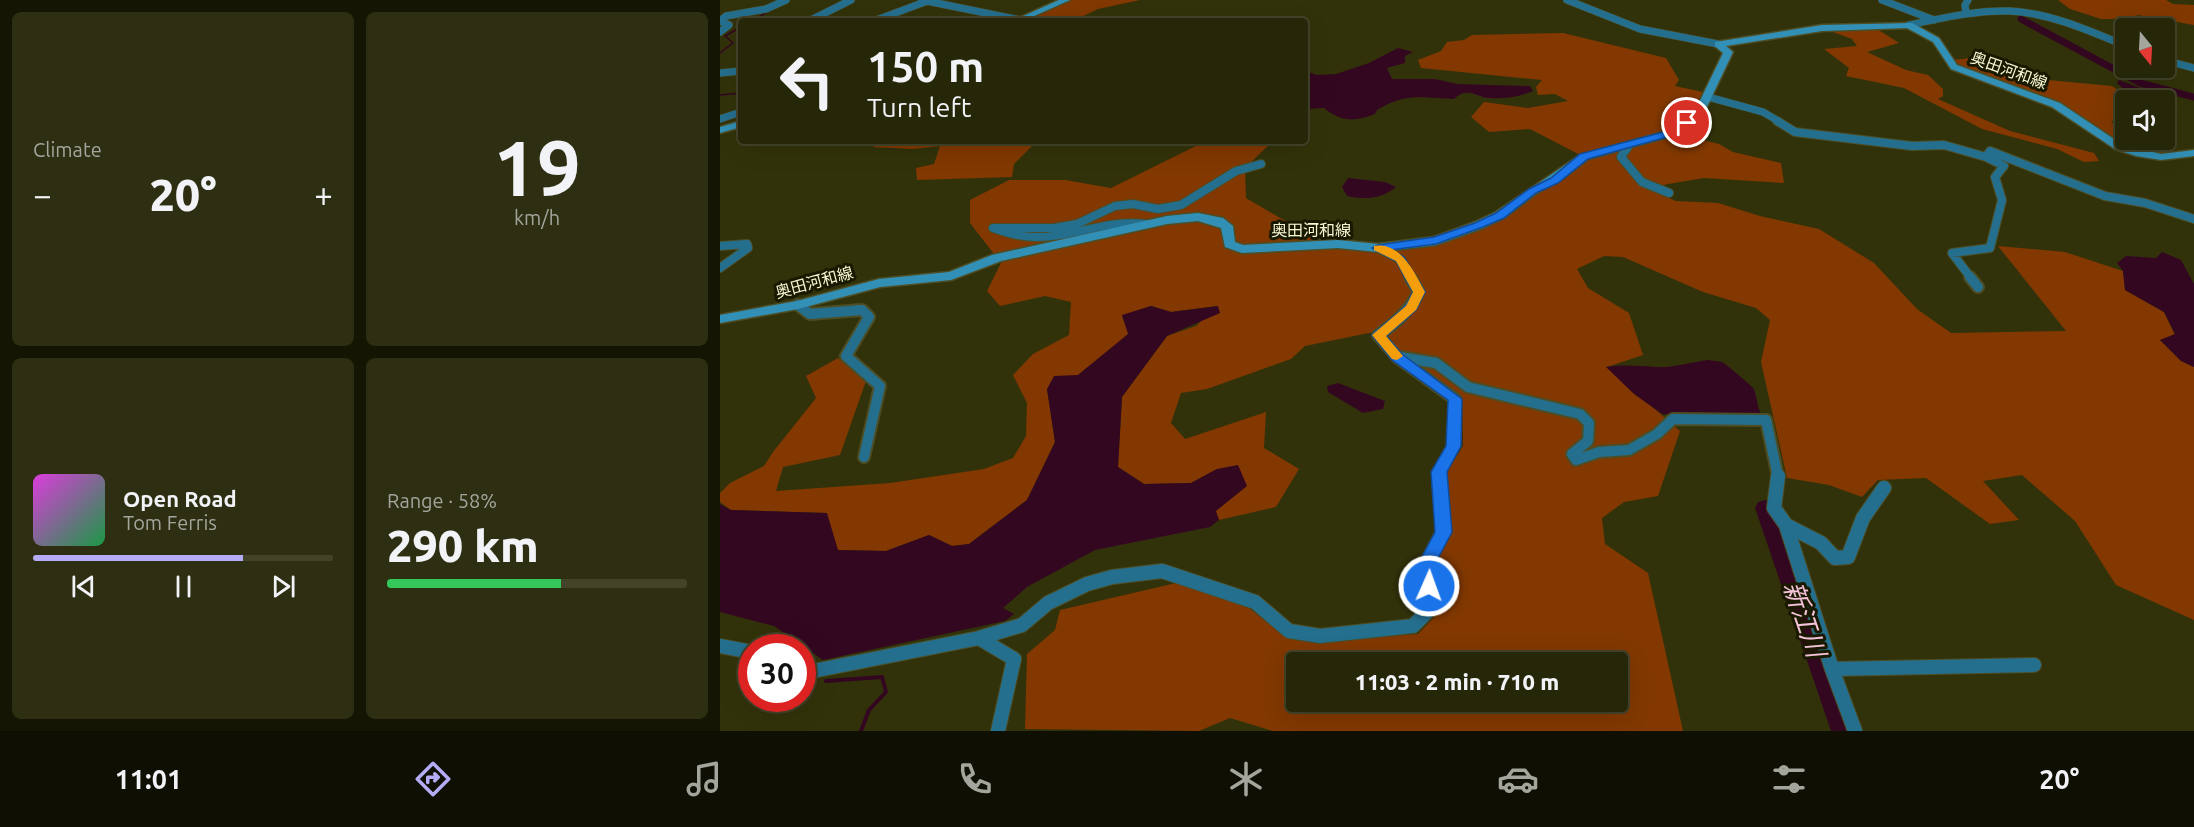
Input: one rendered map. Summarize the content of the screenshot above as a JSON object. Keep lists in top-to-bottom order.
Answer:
{
  "streets": {
    "main road": ["奥田河和線"]
  },
  "water": ["新江川"],
  "north": "bottom",
  "page": {
    "tile": [
      "Climate",
      ["19", "km/h"],
      ["Range · 58%", "290 km"]
    ],
    "turn": ["150 m", "Turn left"],
    "heat": ["−", "20°", "+"],
    "song": ["Open Road", "Tom Ferris"],
    "limit": "30",
    "trip": "11:03 · 2 min · 710 m",
    "tabs": ["11:01", "20°"]
  }
}
